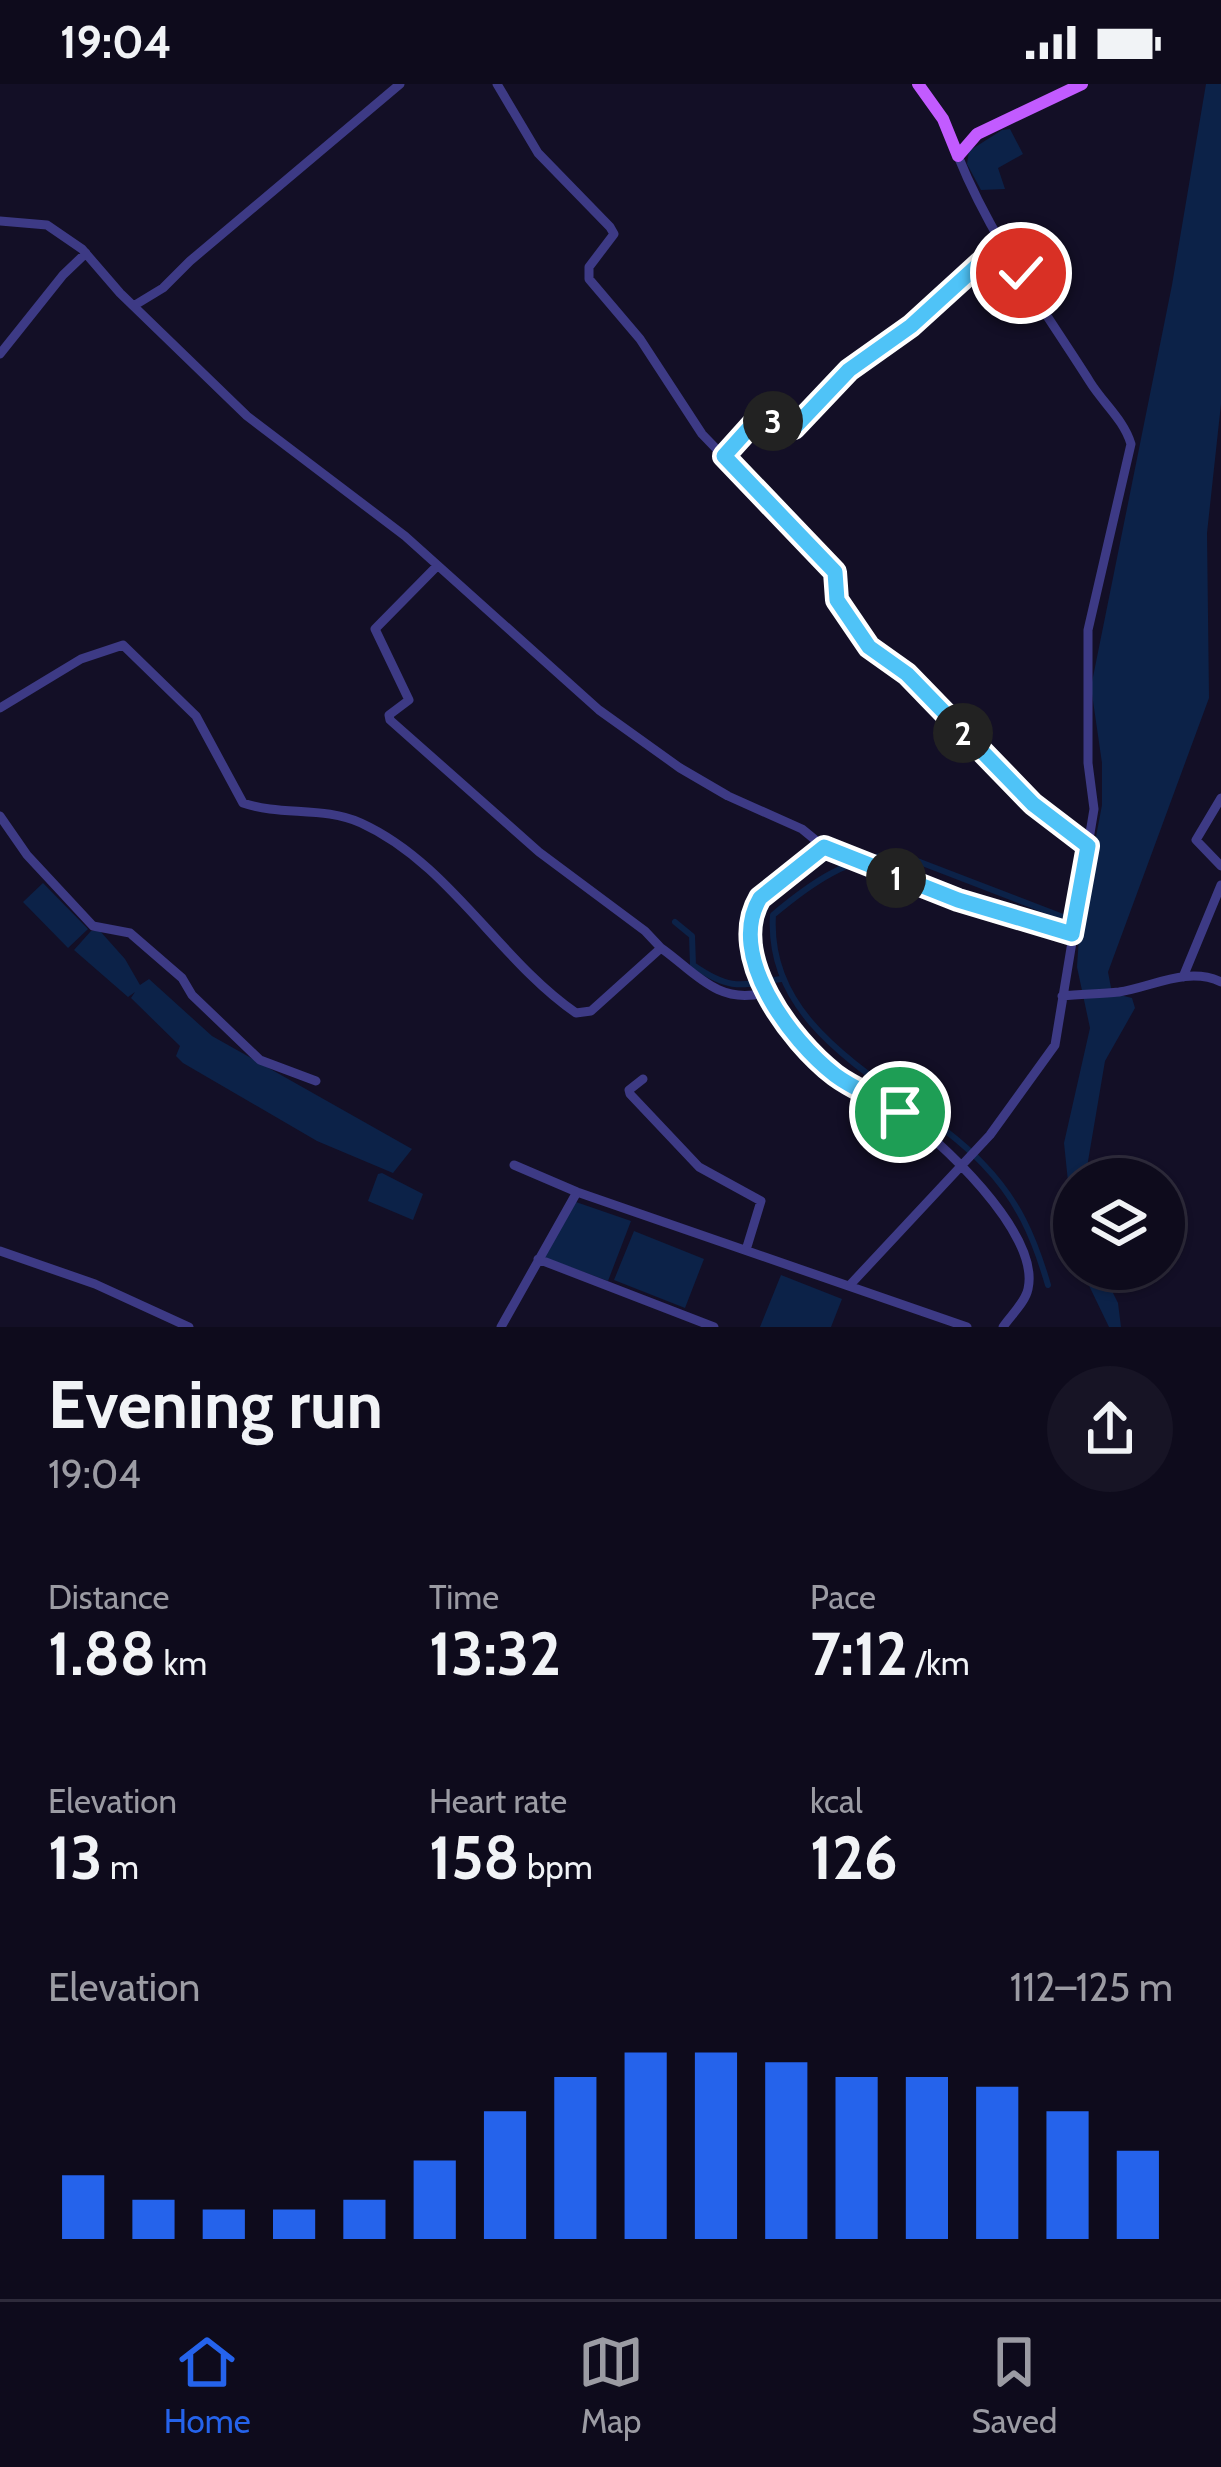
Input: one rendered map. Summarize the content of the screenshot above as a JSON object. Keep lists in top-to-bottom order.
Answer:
{
  "page": {
    "status": "19:04",
    "pins": ["3", "2", "1"],
    "heading": ["Evening run", "19:04"],
    "stats": [
      ["Distance", "1.88 km"],
      ["Time", "13:32"],
      ["Pace", "7:12 /km"],
      ["Elevation", "13 m"],
      ["Heart rate", "158 bpm"],
      ["kcal", "126"]
    ],
    "chart": ["Elevation", "112–125 m"],
    "tabs": ["Home", "Map", "Saved"]
  }
}
